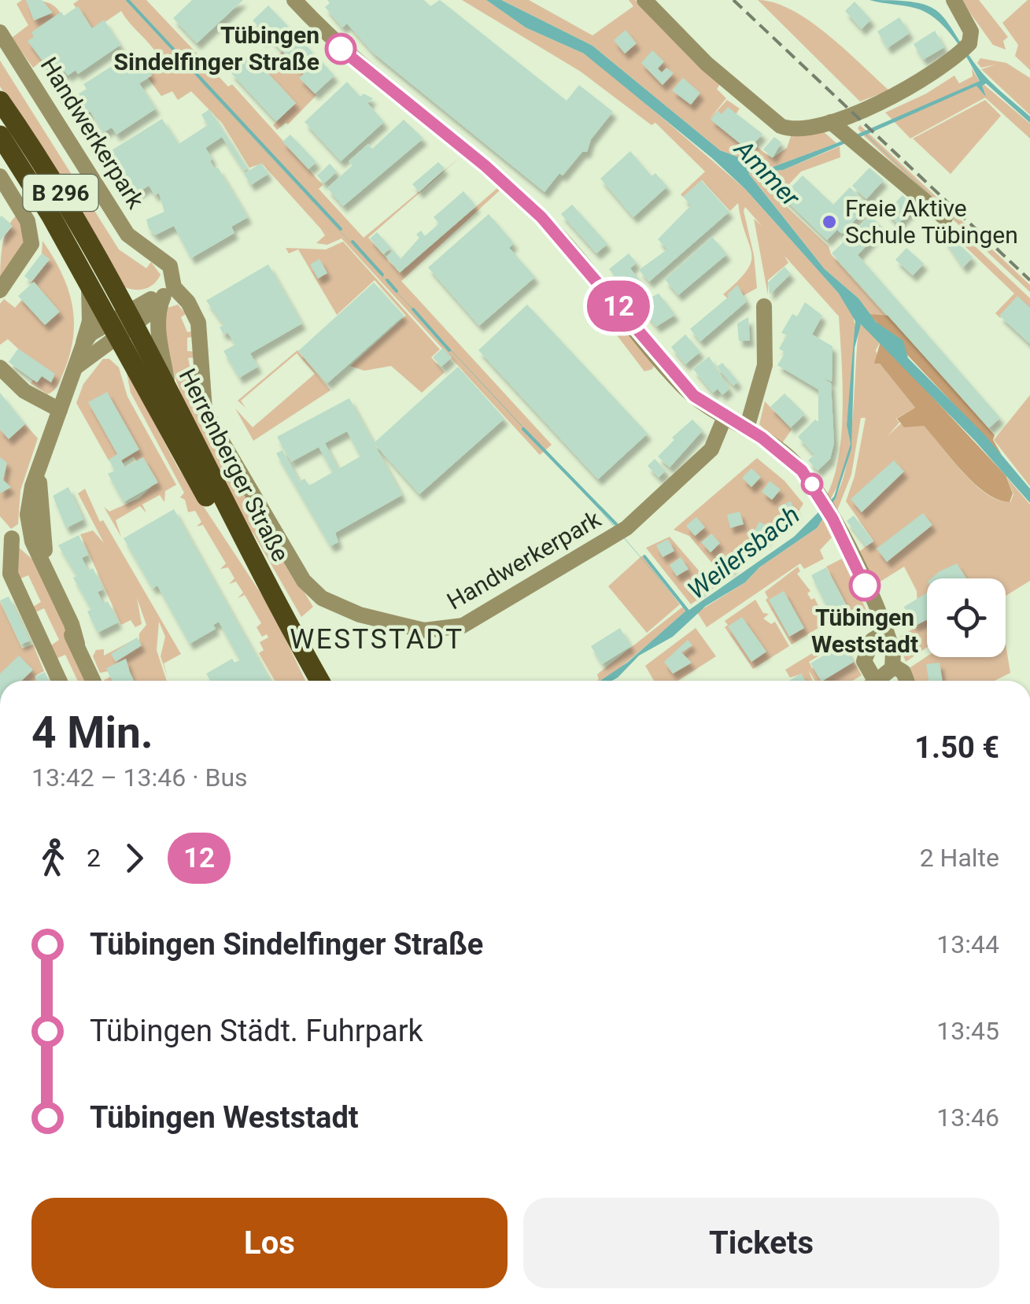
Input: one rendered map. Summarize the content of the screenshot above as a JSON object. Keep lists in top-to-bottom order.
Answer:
{
  "streets": {
    "main road": ["B 296", "Herrenberger Straße"],
    "street": ["Handwerkerpark"]
  },
  "crossings": [
    ["Handwerkerpark", "Herrenberger Straße"],
    ["B 296", "Herrenberger Straße"]
  ],
  "districts": ["WESTSTADT"],
  "water": ["Ammer", "Weilersbach"],
  "places": ["Tübingen Sindelfinger Straße", "Freie Aktive Schule Tübingen", "Tübingen Weststadt"],
  "lines": ["bus line 12"],
  "page": {
    "on_map": "12",
    "heading": ["4 Min.", "13:42 – 13:46 · Bus", "1.50 €"],
    "legs": ["2", "12", "2 Halte"],
    "list": [
      {
        "name": "Tübingen Sindelfinger Straße",
        "value": "13:44"
      },
      {
        "name": "Tübingen Städt. Fuhrpark",
        "value": "13:45"
      },
      {
        "name": "Tübingen Weststadt",
        "value": "13:46"
      }
    ],
    "buttons": ["Los", "Tickets"]
  }
}
